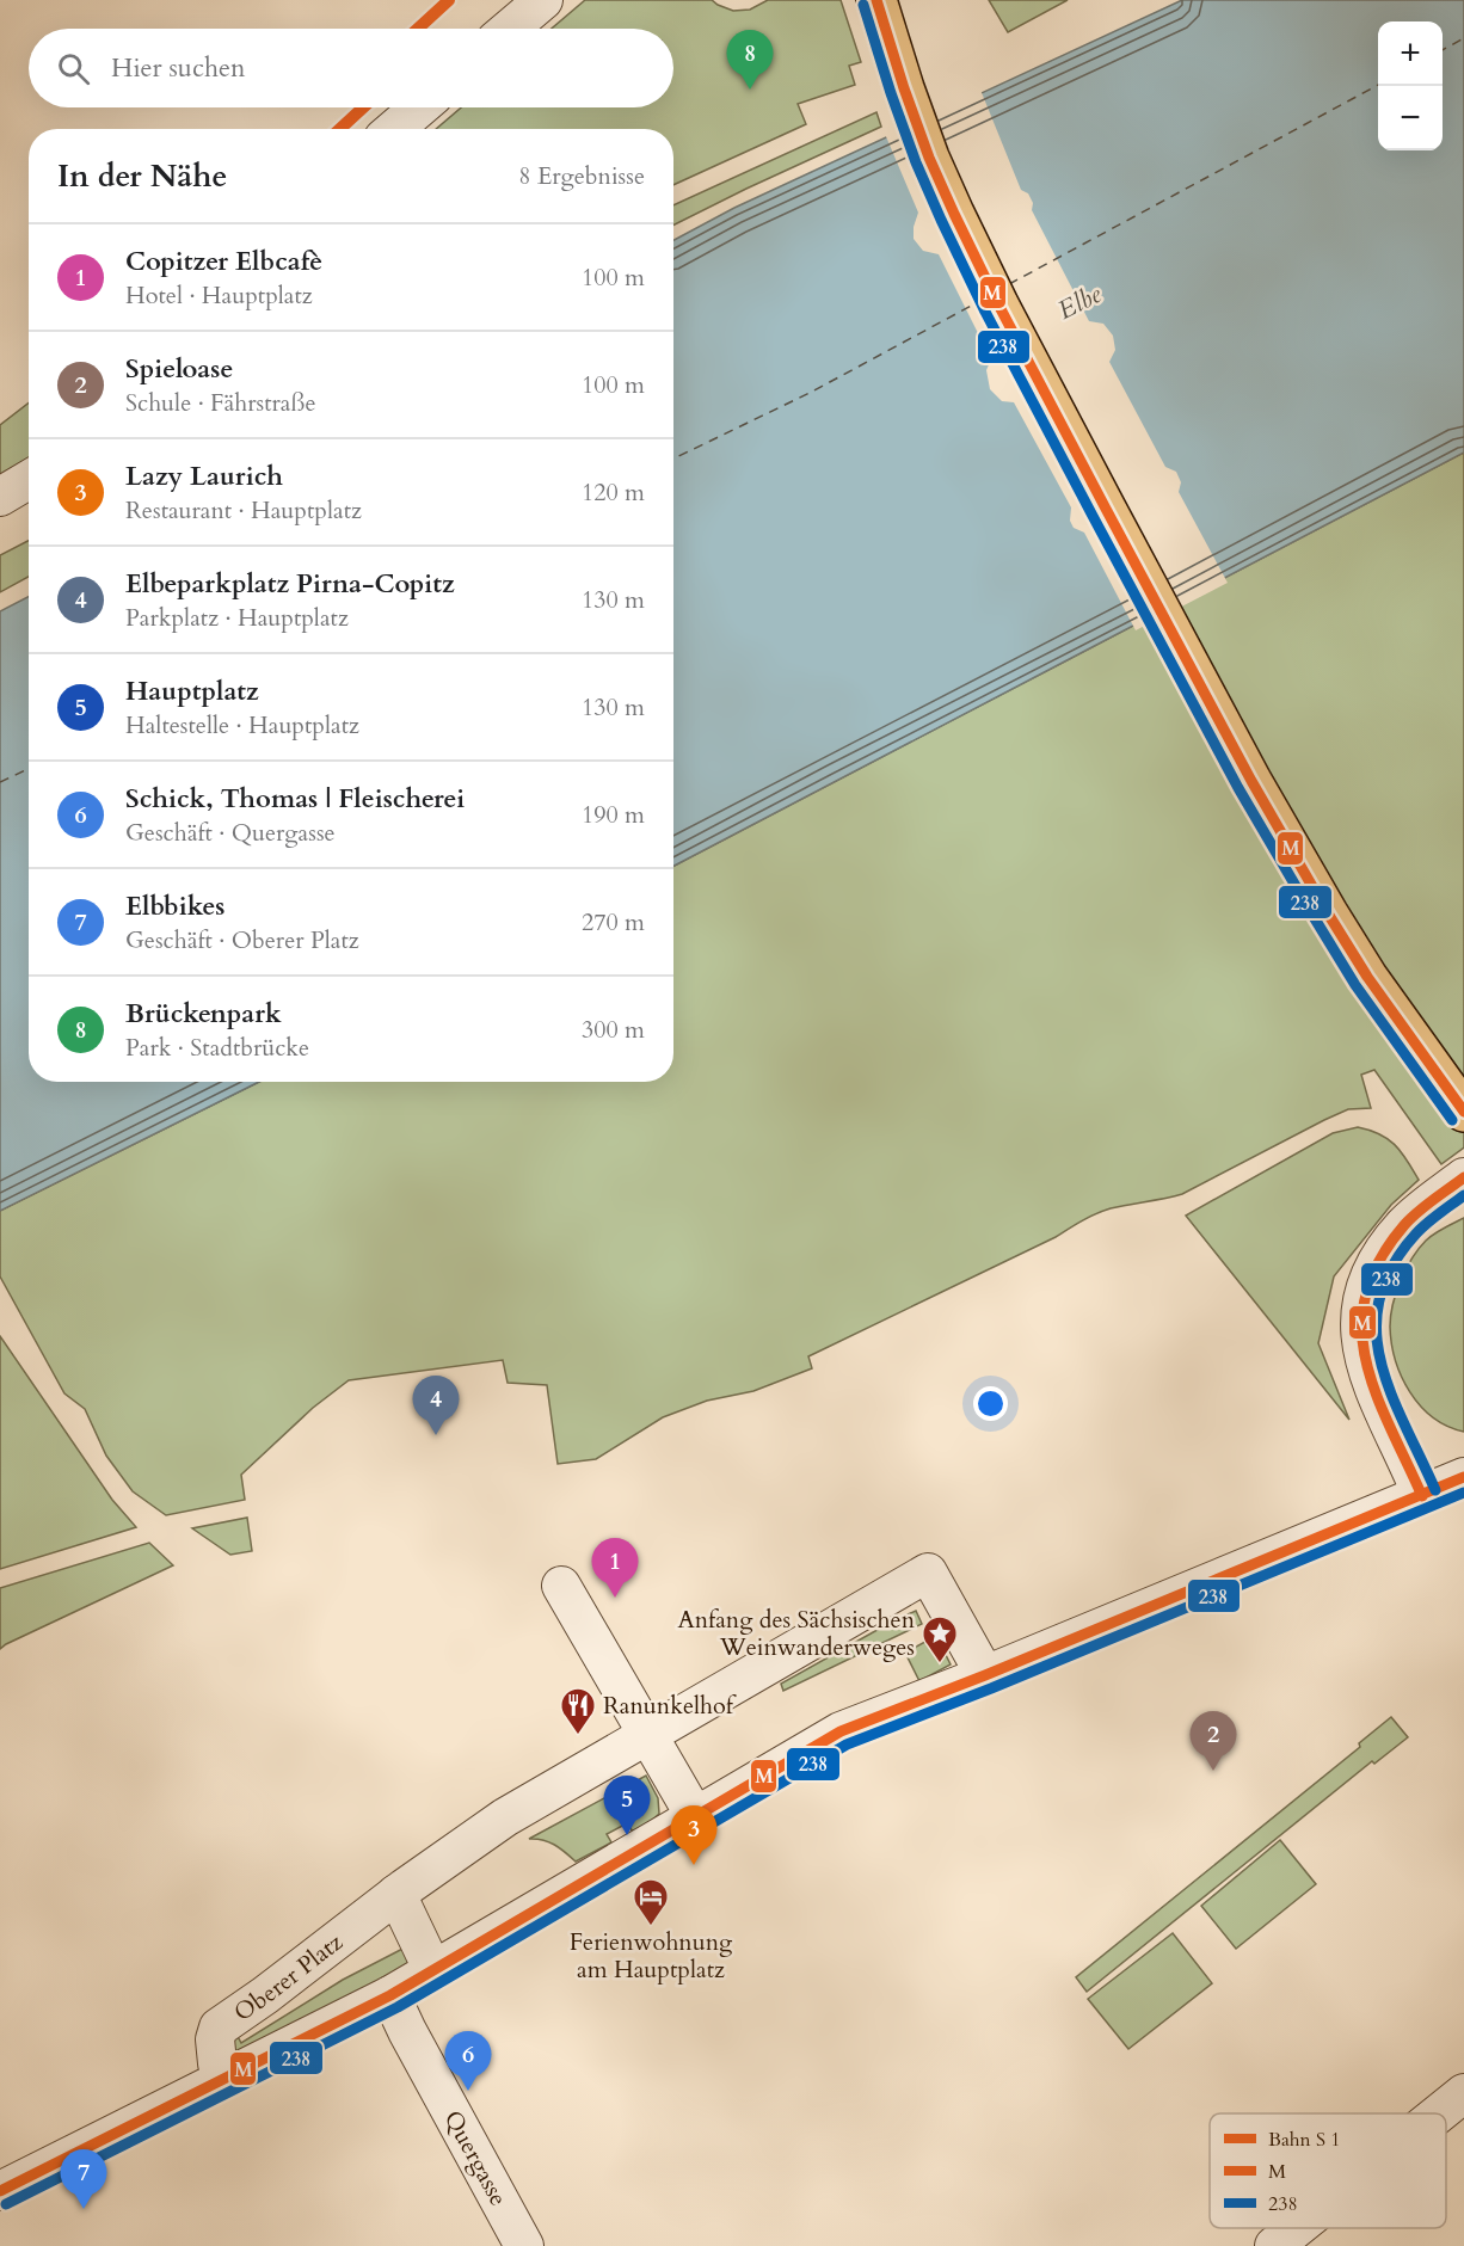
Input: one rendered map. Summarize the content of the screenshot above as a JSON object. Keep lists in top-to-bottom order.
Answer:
{
  "streets": {
    "street": ["Oberer Platz", "Quergasse"]
  },
  "water": ["Elbe"],
  "places": {
    "place": ["Anfang des Sächsischen Weinwanderweges"],
    "restaurant": ["Ranunkelhof"],
    "hotel": ["Ferienwohnung am Hauptplatz"]
  },
  "lines": ["transit line M", "transit line 238"],
  "legend": ["Bahn S 1", "M", "238"],
  "page": {
    "map_buttons": ["+", "−"],
    "search": "Hier suchen",
    "pins": [
      "8",
      "4",
      "1",
      "2",
      "5",
      "3",
      "6",
      "7"
    ],
    "heading": ["In der Nähe", "8 Ergebnisse"],
    "list": [
      {
        "mark": "1",
        "name": "Copitzer Elbcafè",
        "note": "Hotel · Hauptplatz",
        "value": "100 m"
      },
      {
        "mark": "2",
        "name": "Spieloase",
        "note": "Schule · Fährstraße",
        "value": "100 m"
      },
      {
        "mark": "3",
        "name": "Lazy Laurich",
        "note": "Restaurant · Hauptplatz",
        "value": "120 m"
      },
      {
        "mark": "4",
        "name": "Elbeparkplatz Pirna-Copitz",
        "note": "Parkplatz · Hauptplatz",
        "value": "130 m"
      },
      {
        "mark": "5",
        "name": "Hauptplatz",
        "note": "Haltestelle · Hauptplatz",
        "value": "130 m"
      },
      {
        "mark": "6",
        "name": "Schick, Thomas | Fleischerei",
        "note": "Geschäft · Quergasse",
        "value": "190 m"
      },
      {
        "mark": "7",
        "name": "Elbbikes",
        "note": "Geschäft · Oberer Platz",
        "value": "270 m"
      },
      {
        "mark": "8",
        "name": "Brückenpark",
        "note": "Park · Stadtbrücke",
        "value": "300 m"
      }
    ]
  }
}
